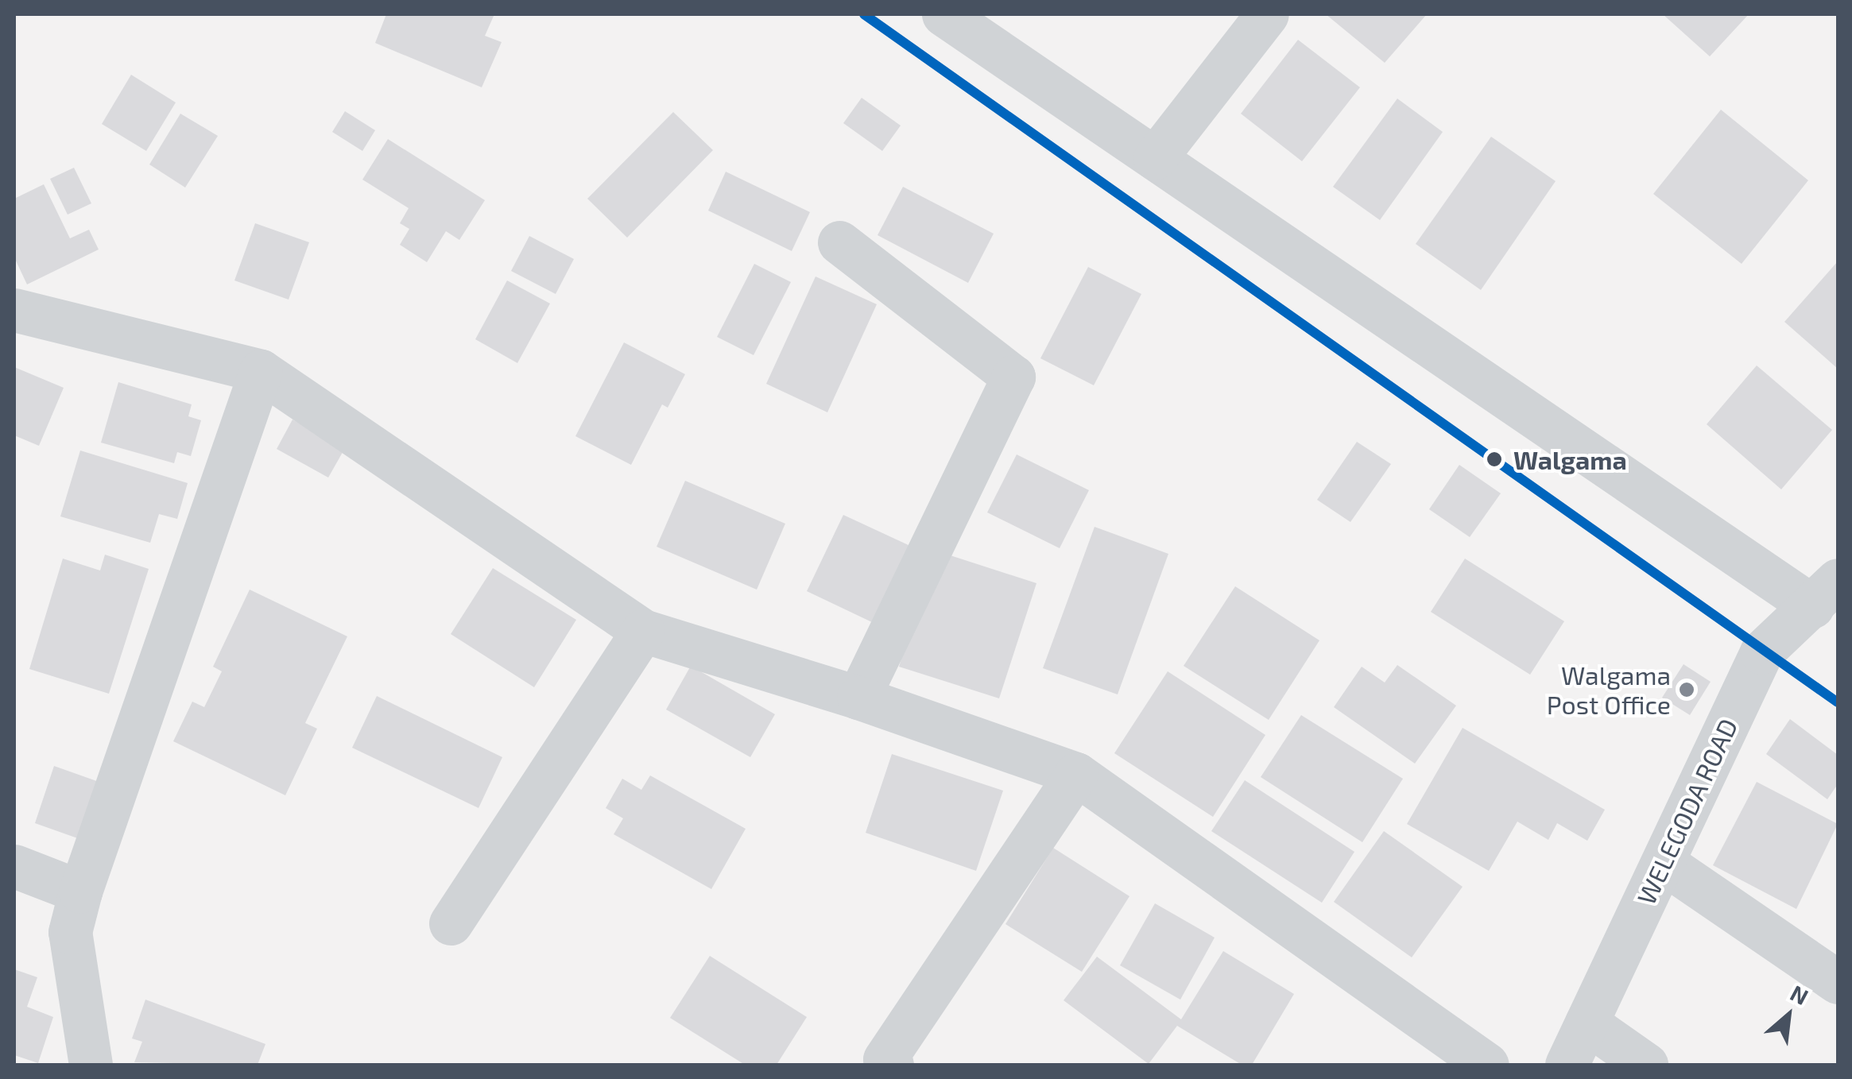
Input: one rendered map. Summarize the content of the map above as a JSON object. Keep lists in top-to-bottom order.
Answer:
{
  "streets": {
    "street": ["WELEGODA ROAD"]
  },
  "places": ["Walgama", "Walgama Post Office"],
  "north": "top right"
}
